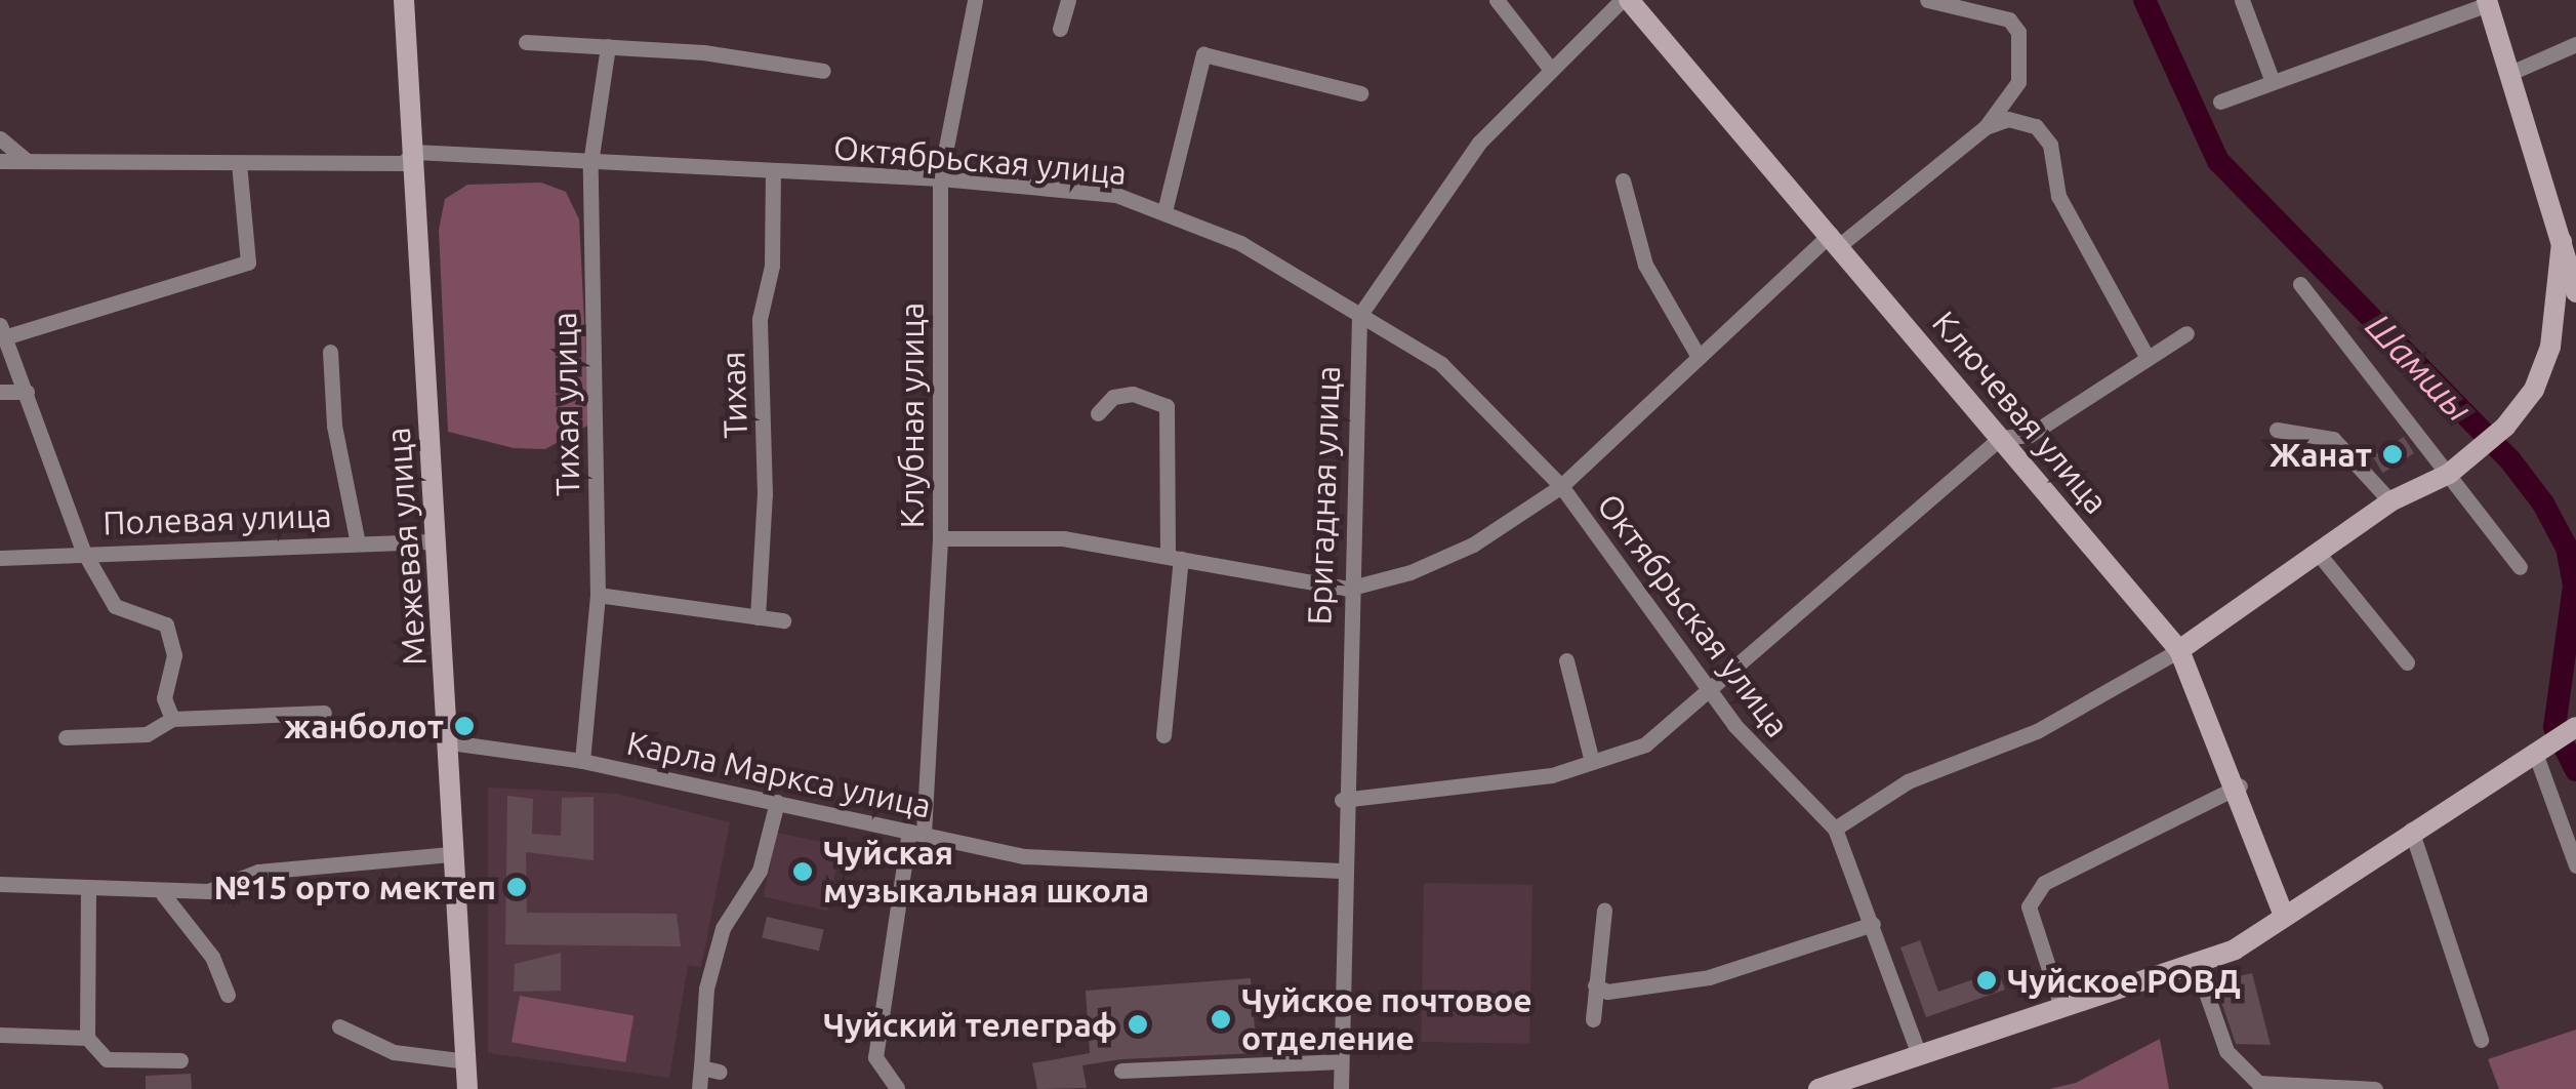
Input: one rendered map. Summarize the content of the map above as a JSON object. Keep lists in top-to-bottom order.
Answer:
{
  "streets": {
    "street": [
      "Октябрьская улица",
      "Тихая",
      "Тихая улица",
      "Ключевая улица",
      "Клубная улица",
      "Бригадная улица",
      "Полевая улица",
      "Межевая улица",
      "Карла Маркса улица"
    ]
  },
  "crossings": [
    ["Октябрьская улица", "Тихая"],
    ["Октябрьская улица", "Тихая улица"],
    ["Октябрьская улица", "Клубная улица"],
    ["Октябрьская улица", "Бригадная улица"],
    ["Октябрьская улица", "Межевая улица"],
    ["Тихая улица", "Карла Маркса улица"],
    ["Клубная улица", "Карла Маркса улица"],
    ["Бригадная улица", "Карла Маркса улица"],
    ["Полевая улица", "Межевая улица"],
    ["Межевая улица", "Карла Маркса улица"]
  ],
  "water": ["Шамшы"],
  "places": [
    "Жанат",
    "жанболот",
    "Чуйская музыкальная школа",
    "№15 орто мектеп",
    "Чуйское РОВД",
    "Чуйское почтовое отделение",
    "Чуйский телеграф"
  ]
}
